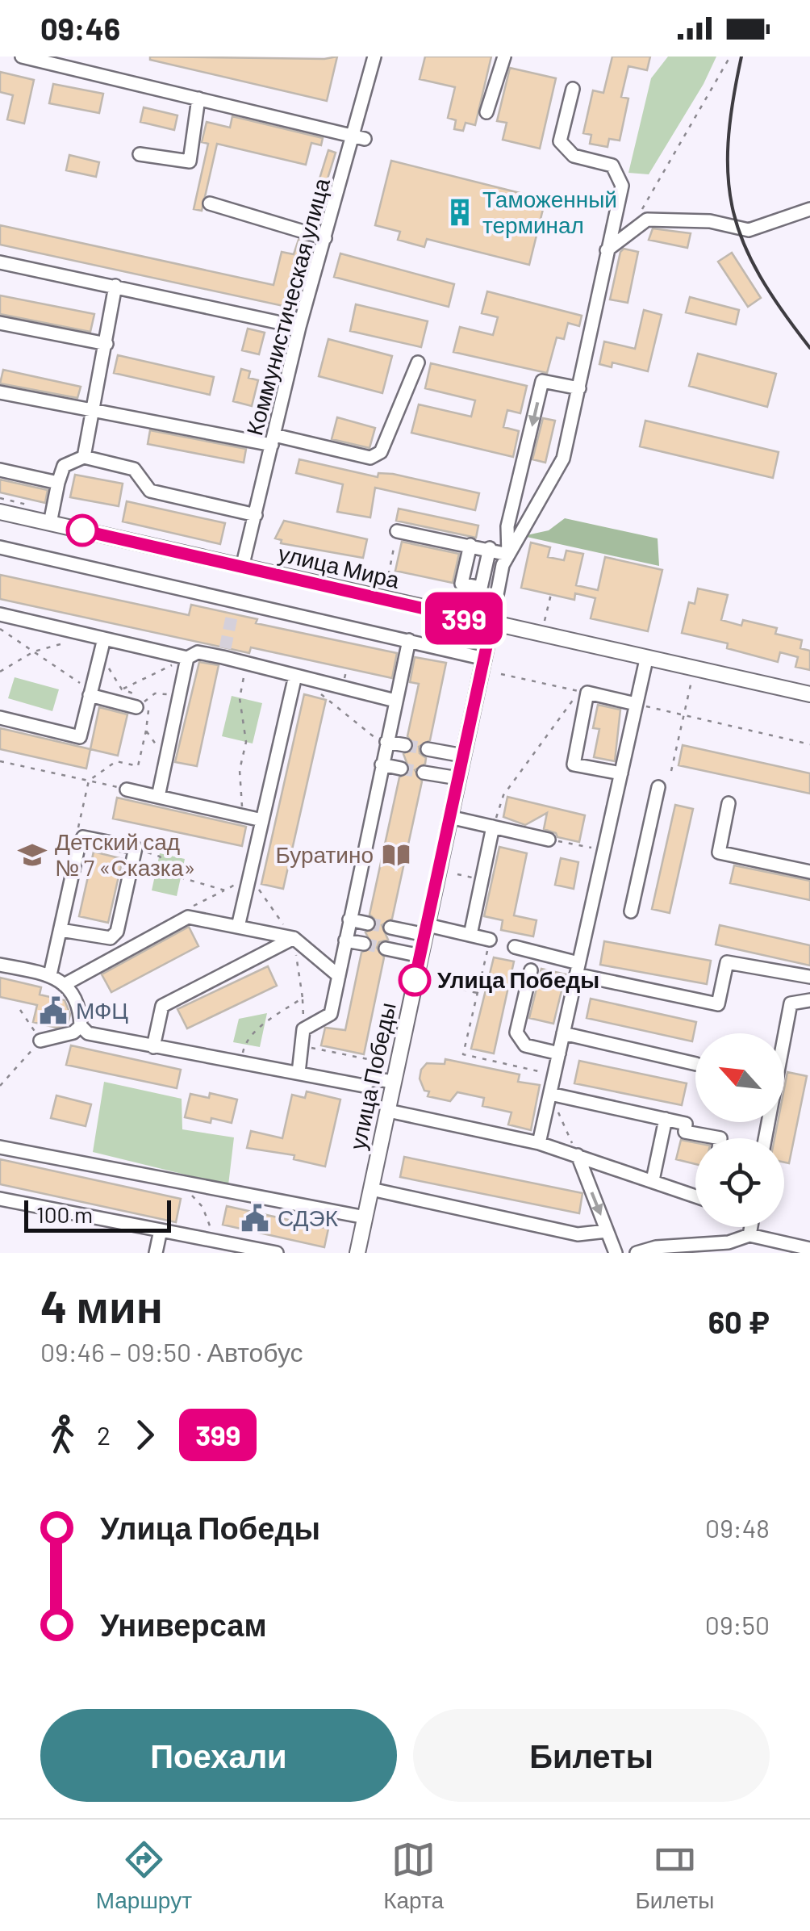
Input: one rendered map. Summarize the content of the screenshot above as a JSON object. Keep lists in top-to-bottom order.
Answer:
{
  "streets": {
    "main road": ["улица Мира", "улица Победы"],
    "street": ["Коммунистическая улица"]
  },
  "crossings": [
    ["Коммунистическая улица", "улица Мира"],
    ["улица Мира", "улица Победы"]
  ],
  "places": {
    "building": ["Таможенный терминал"],
    "school or university": ["Детский сад № 7 «Сказка»"],
    "library": ["Буратино"],
    "other": ["Улица Победы"],
    "public building": ["МФЦ", "СДЭК"]
  },
  "lines": ["bus line 399"],
  "scale_bar": "100 m",
  "north": "top left",
  "page": {
    "status": "09:46",
    "on_map": "399",
    "scale": "100 m",
    "heading": ["4 мин", "09:46 – 09:50 · Автобус", "60 ₽"],
    "legs": ["2", "399"],
    "list": [
      {
        "name": "Улица Победы",
        "value": "09:48"
      },
      {
        "name": "Универсам",
        "value": "09:50"
      }
    ],
    "buttons": ["Поехали", "Билеты"],
    "tabs": ["Маршрут", "Карта", "Билеты"]
  }
}
